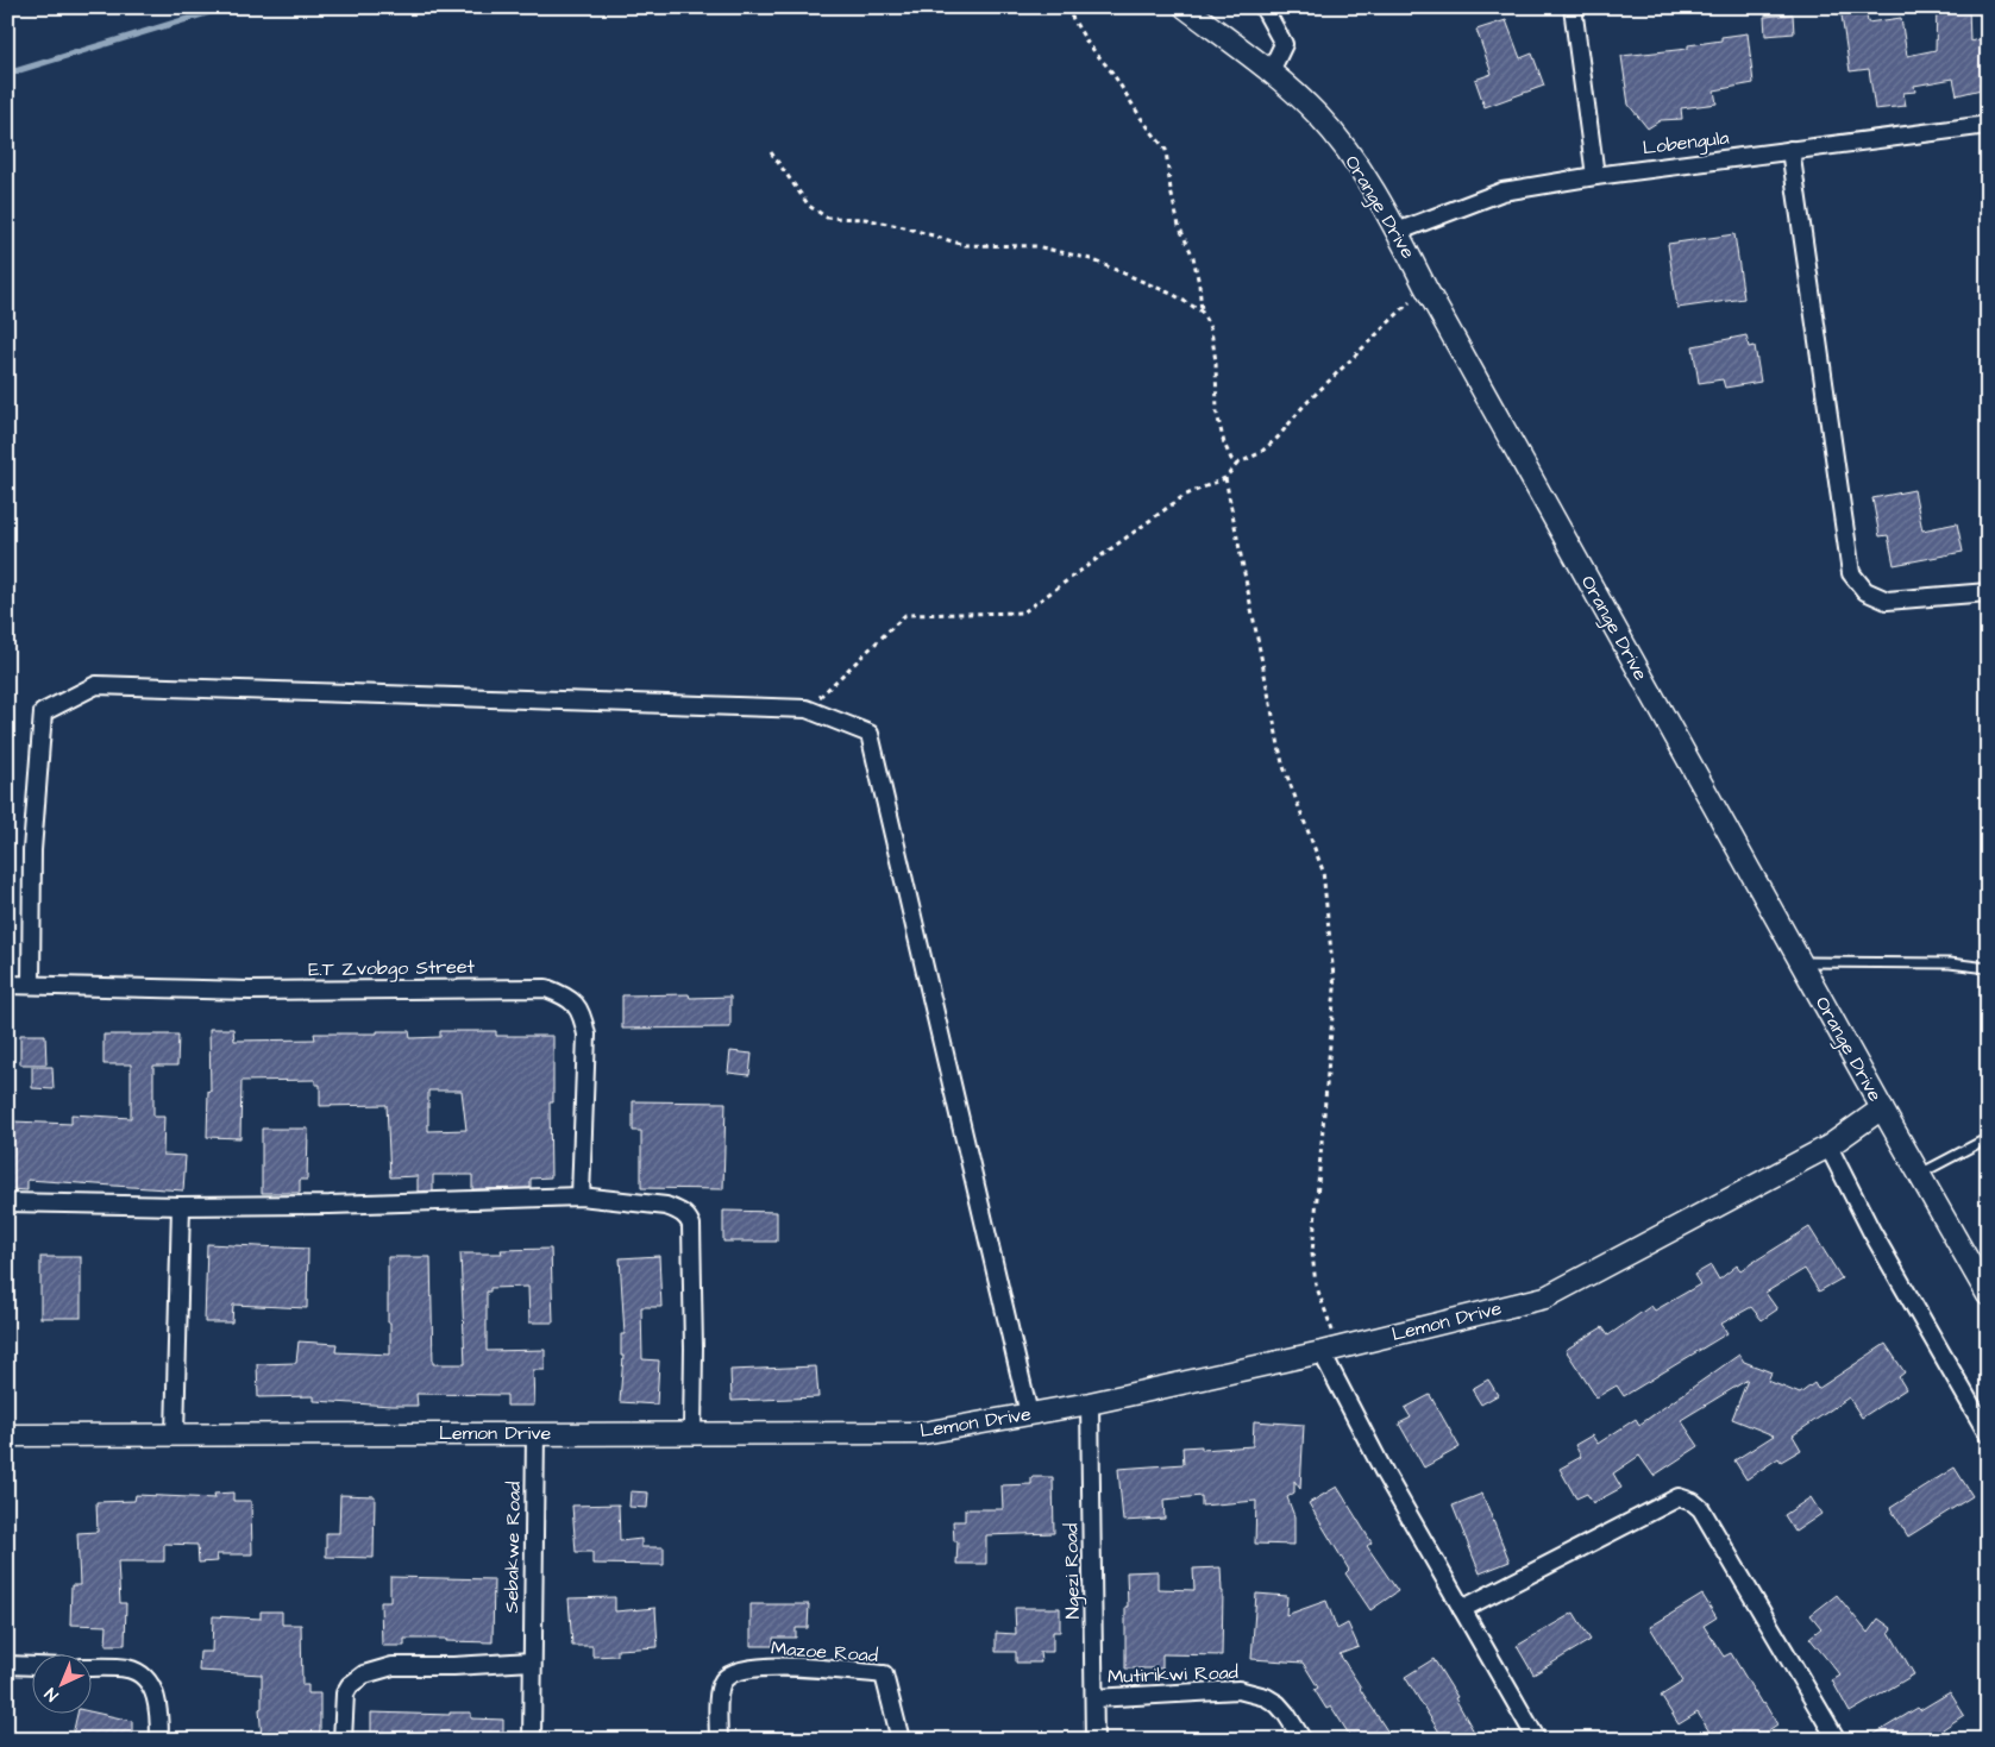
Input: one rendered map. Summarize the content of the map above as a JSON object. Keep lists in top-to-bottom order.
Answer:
{
  "streets": {
    "street": [
      "Lobengula",
      "Orange Drive",
      "E.T Zvobgo Street",
      "Lemon Drive",
      "Sebakwe Road",
      "Ngezi Road",
      "Mazoe Road",
      "Mutirikwi Road"
    ]
  },
  "crossings": [
    ["Lobengula", "Orange Drive"],
    ["Orange Drive", "Lemon Drive"],
    ["Lemon Drive", "Sebakwe Road"],
    ["Lemon Drive", "Ngezi Road"],
    ["Ngezi Road", "Mutirikwi Road"]
  ],
  "north": "bottom left"
}
